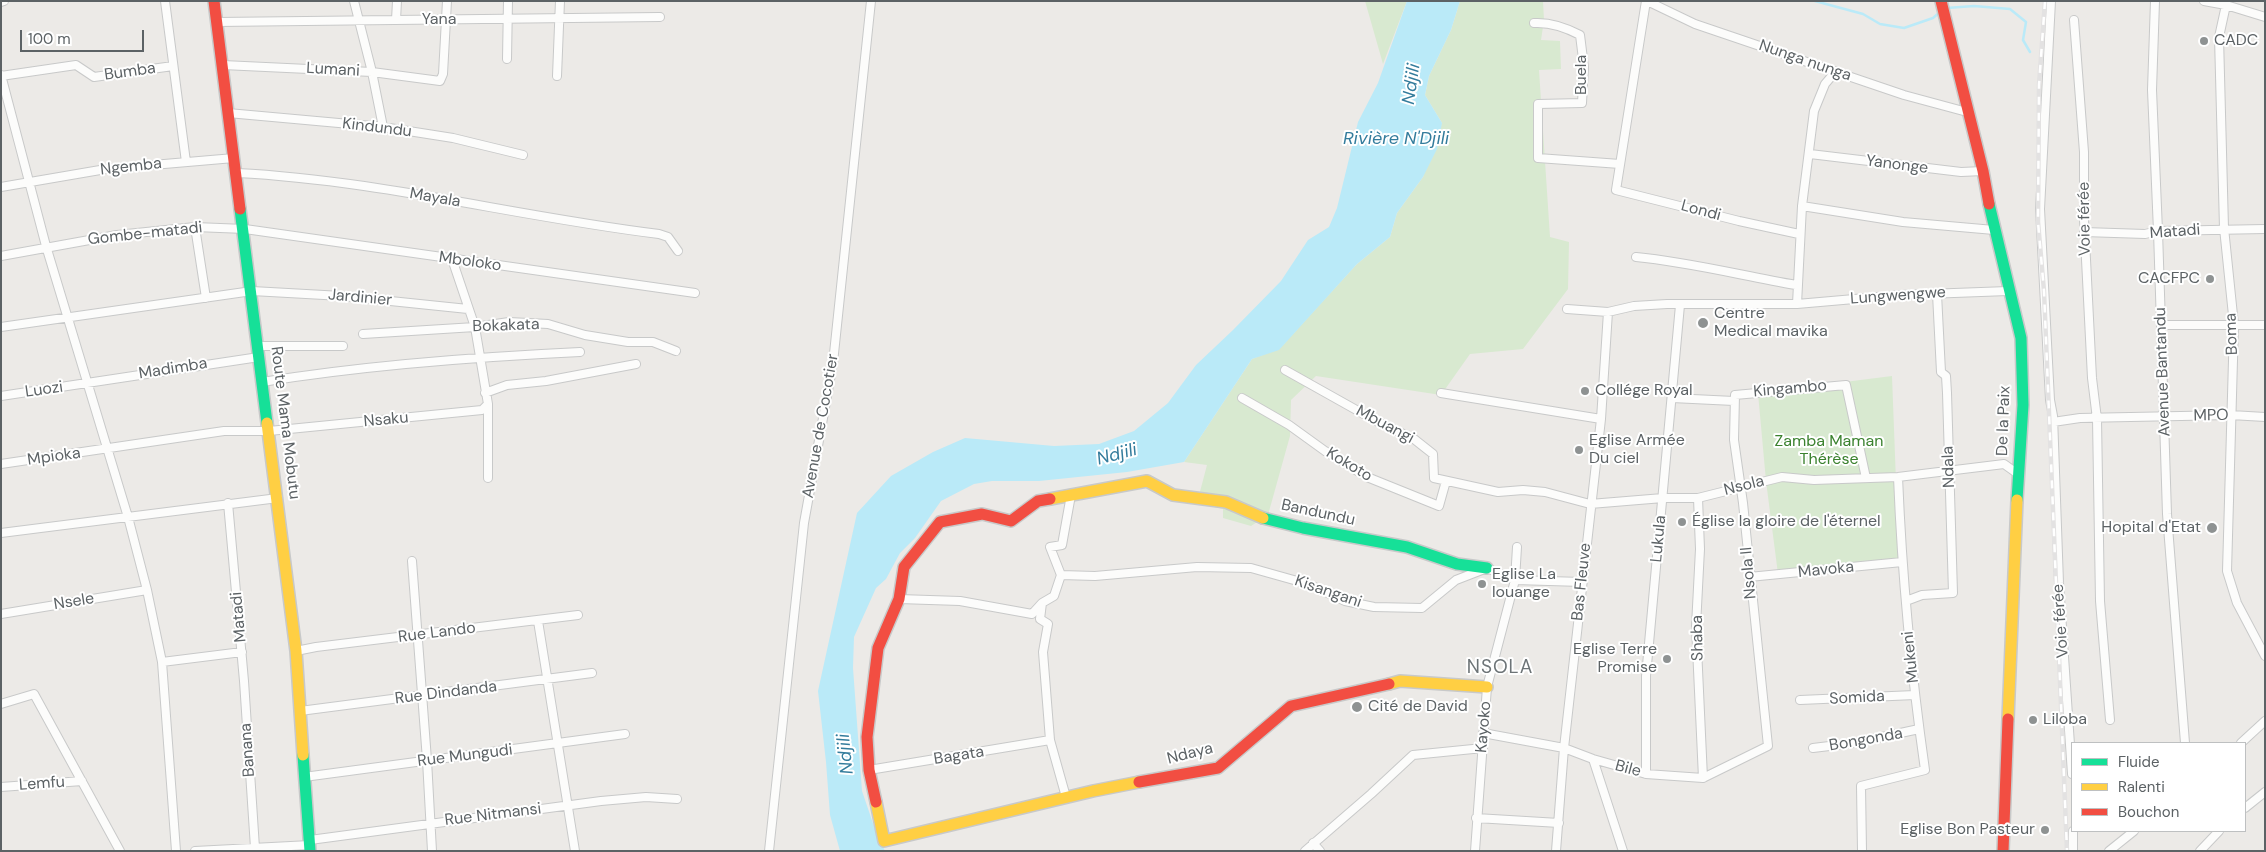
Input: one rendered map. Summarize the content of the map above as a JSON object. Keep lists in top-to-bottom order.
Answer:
{
  "streets": {
    "street": [
      "Yana",
      "Nunga nunga",
      "Lumani",
      "Bumba",
      "Buela",
      "Kindundu",
      "Yanonge",
      "Ngemba",
      "Mayala",
      "Londi",
      "Voie férée",
      "Matadi",
      "Gombe-matadi",
      "Mboloko",
      "Lungwengwe",
      "Jardinier",
      "Bokakata",
      "Boma",
      "Madimba",
      "Avenue Bantandu",
      "Kingambo",
      "Luozi",
      "MPO",
      "Nsaku",
      "De la Paix",
      "Route Mama Mobutu",
      "Mbuangi",
      "Avenue de Cocotier",
      "Mpioka",
      "Kokoto",
      "Ndala",
      "Nsola",
      "Bandundu",
      "Lukula",
      "Mavoka",
      "Nsola II",
      "Bas Fleuve",
      "Kisangani",
      "Nsele",
      "Rue Lando",
      "Shaba",
      "Mukeni",
      "Rue Dindanda",
      "Somida",
      "Kayoko",
      "Bongonda",
      "Banana",
      "Ndaya",
      "Rue Mungudi",
      "Bagata",
      "Bile",
      "Lemfu",
      "Rue Nitmansi"
    ]
  },
  "crossings": [
    ["Yana", "Lumani"],
    ["Yana", "Route Mama Mobutu"],
    ["Nunga nunga", "De la Paix"],
    ["Lumani", "Route Mama Mobutu"],
    ["Buela", "Londi"],
    ["Kindundu", "Route Mama Mobutu"],
    ["Yanonge", "De la Paix"],
    ["Ngemba", "Route Mama Mobutu"],
    ["Mayala", "Route Mama Mobutu"],
    ["Voie férée", "Matadi"],
    ["Voie férée", "MPO"],
    ["Matadi", "Boma"],
    ["Matadi", "Avenue Bantandu"],
    ["Matadi", "Banana"],
    ["Gombe-matadi", "Mboloko"],
    ["Gombe-matadi", "Route Mama Mobutu"],
    ["Mboloko", "Route Mama Mobutu"],
    ["Lungwengwe", "De la Paix"],
    ["Lungwengwe", "Ndala"],
    ["Lungwengwe", "Lukula"],
    ["Lungwengwe", "Bas Fleuve"],
    ["Jardinier", "Route Mama Mobutu"],
    ["Boma", "MPO"],
    ["Madimba", "Luozi"],
    ["Madimba", "Route Mama Mobutu"],
    ["Avenue Bantandu", "MPO"],
    ["Kingambo", "Nsola"],
    ["Kingambo", "Nsola II"],
    ["Nsaku", "Route Mama Mobutu"],
    ["De la Paix", "Nsola"],
    ["Route Mama Mobutu", "Rue Lando"],
    ["Route Mama Mobutu", "Rue Dindanda"],
    ["Route Mama Mobutu", "Rue Mungudi"],
    ["Route Mama Mobutu", "Rue Nitmansi"],
    ["Mbuangi", "Kokoto"],
    ["Mbuangi", "Nsola"],
    ["Kokoto", "Nsola"],
    ["Ndala", "Nsola"],
    ["Ndala", "Mukeni"],
    ["Nsola", "Lukula"],
    ["Nsola", "Nsola II"],
    ["Nsola", "Bas Fleuve"],
    ["Nsola", "Shaba"],
    ["Nsola", "Mukeni"],
    ["Bandundu", "Kisangani"],
    ["Lukula", "Bile"],
    ["Mavoka", "Nsola II"],
    ["Mavoka", "Mukeni"],
    ["Nsola II", "Shaba"],
    ["Nsola II", "Bile"],
    ["Bas Fleuve", "Bile"],
    ["Shaba", "Bile"],
    ["Mukeni", "Somida"],
    ["Mukeni", "Bongonda"],
    ["Kayoko", "Ndaya"],
    ["Kayoko", "Bile"],
    ["Ndaya", "Bagata"]
  ],
  "districts": ["NSOLA"],
  "water": ["Ndjili", "Rivière N'Djili"],
  "parks": ["Zamba Maman Thérèse"],
  "places": [
    "CADC",
    "CACFPC",
    "Centre Medical mavika",
    "Collége Royal",
    "Eglise Armée Du ciel",
    "Église la gloire de l'éternel",
    "Hopital d'Etat",
    "Eglise La louange",
    "Eglise Terre Promise",
    "Cité de David",
    "Liloba",
    "Eglise Bon Pasteur"
  ],
  "legend": ["Fluide", "Ralenti", "Bouchon"],
  "scale_bar": "100 m"
}
